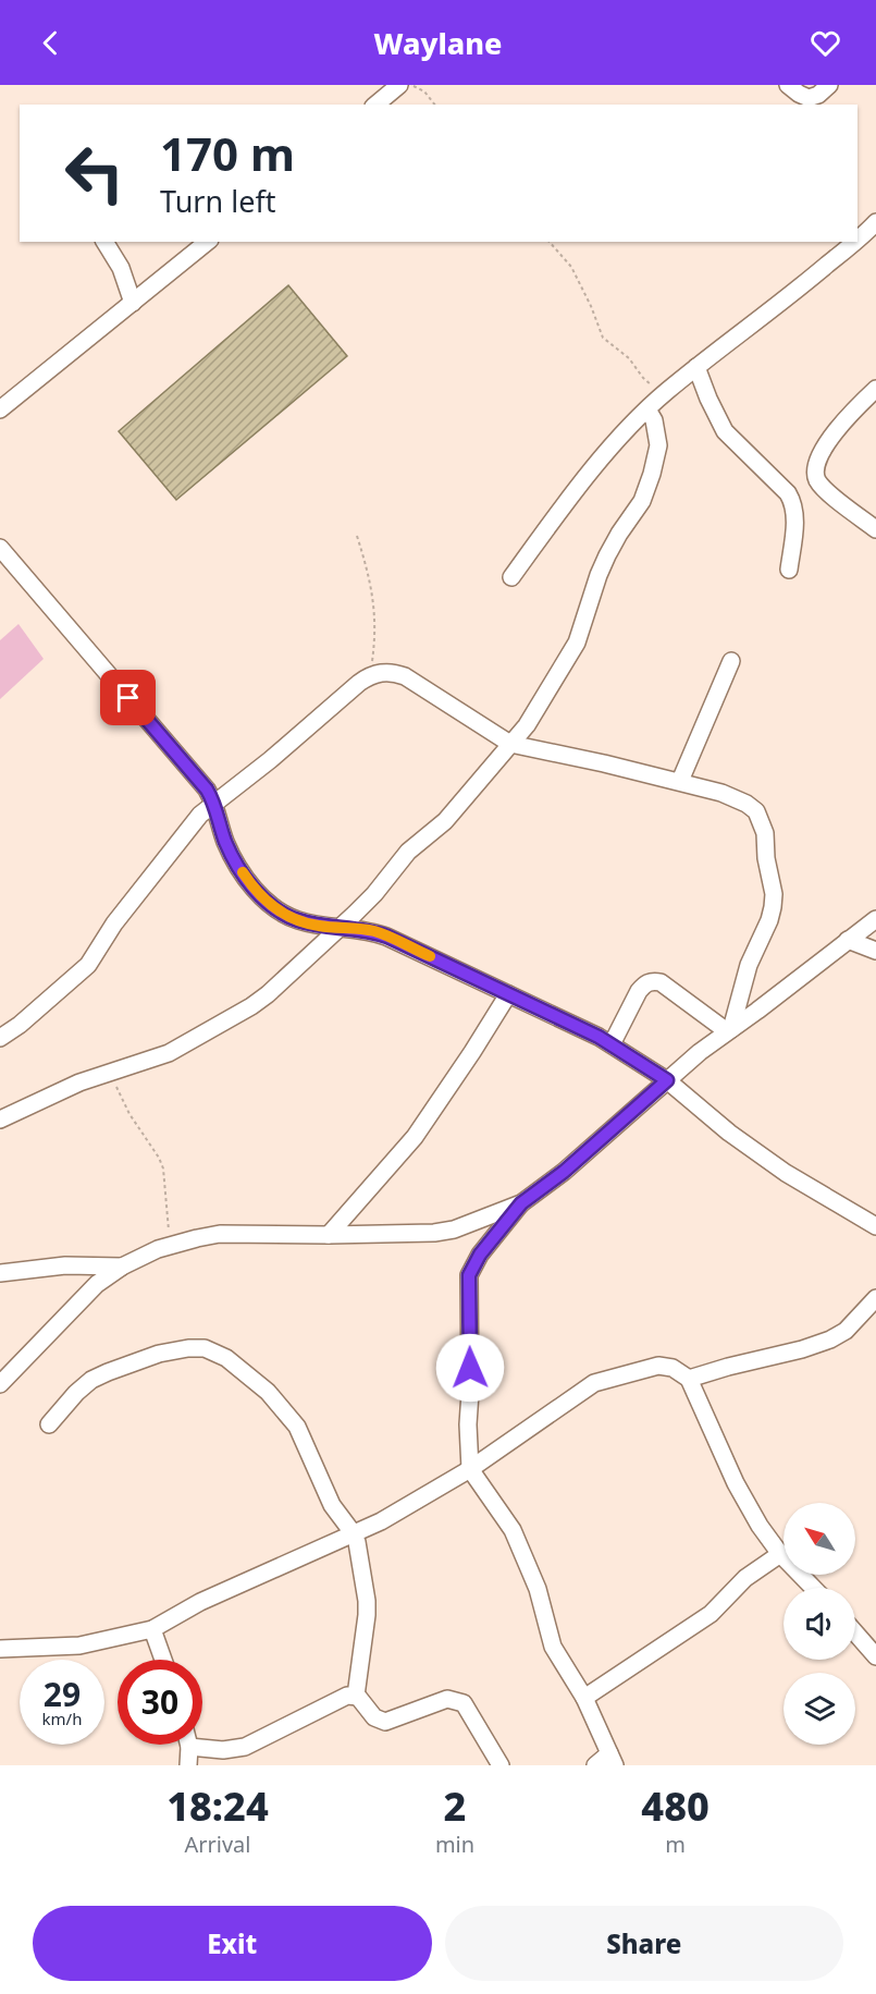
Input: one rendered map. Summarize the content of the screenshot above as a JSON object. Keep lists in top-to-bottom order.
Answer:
{
  "north": "top left",
  "page": {
    "header": "Waylane",
    "turn": ["170 m", "Turn left"],
    "speed": "29 km/h",
    "limit": "30",
    "eta": [
      "18:24",
      "Arrival",
      "2",
      "min",
      "480",
      "m"
    ],
    "buttons": ["Exit", "Share"]
  }
}
